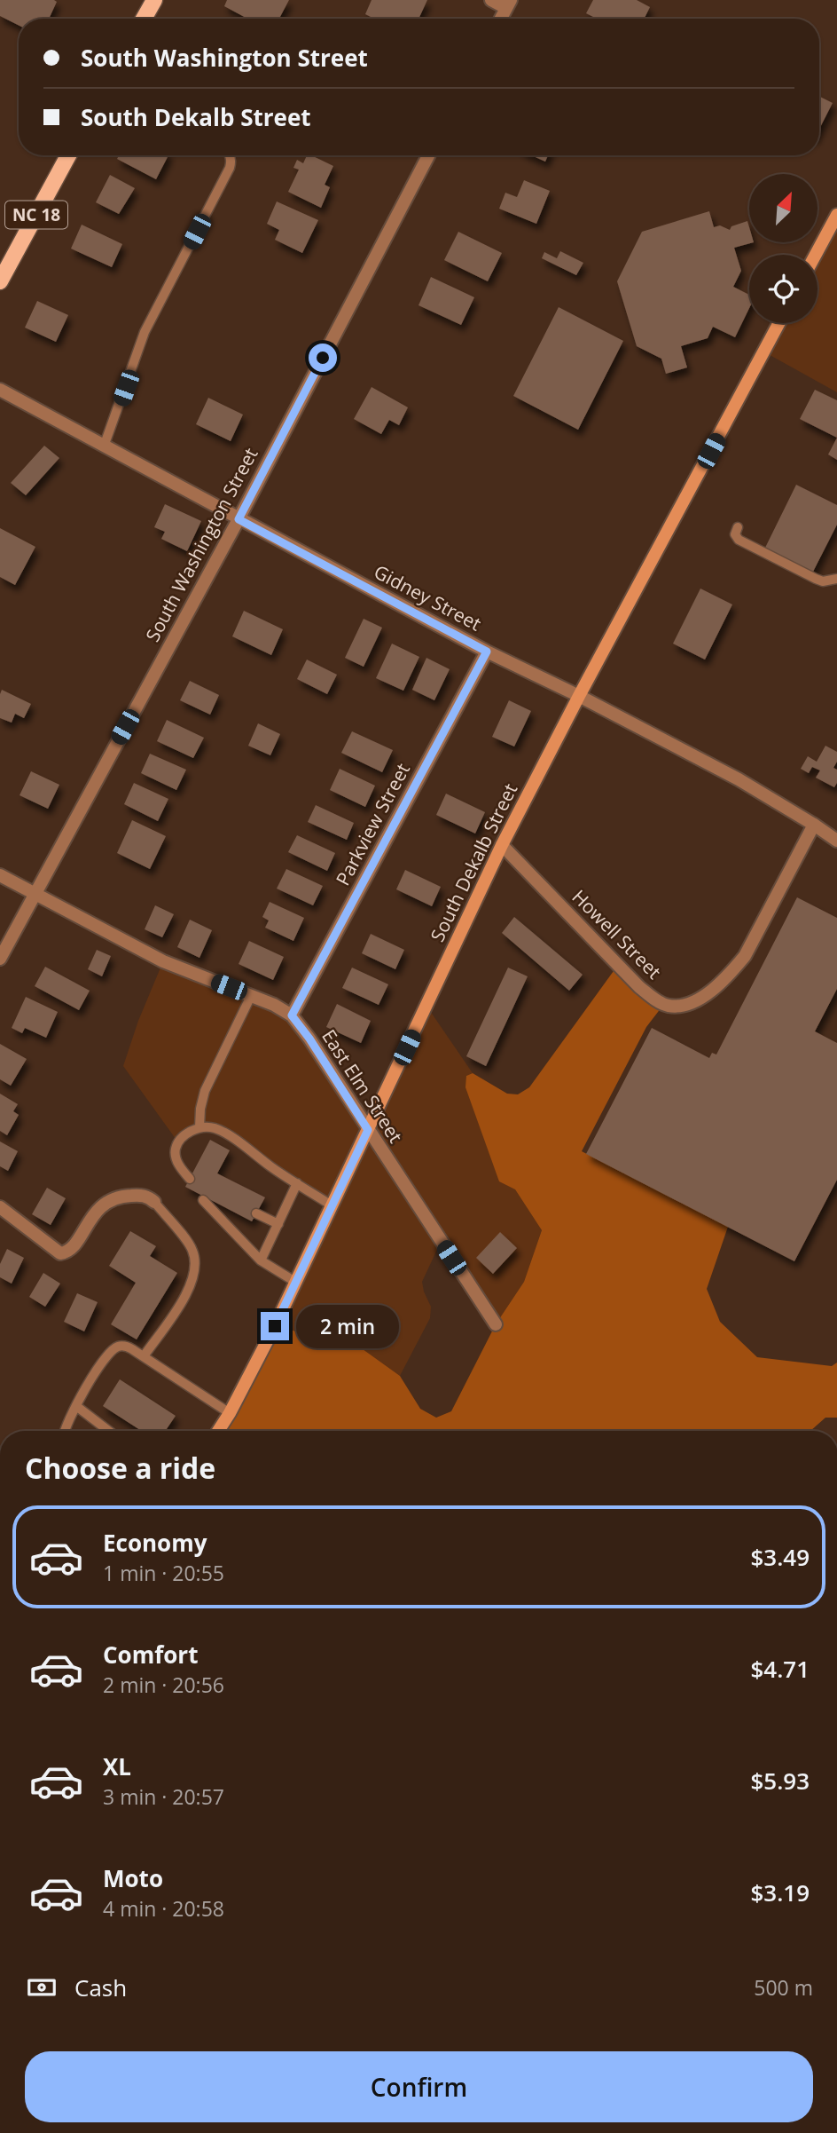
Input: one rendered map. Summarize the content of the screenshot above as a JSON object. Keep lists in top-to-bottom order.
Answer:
{
  "streets": {
    "main road": ["NC 18", "South Dekalb Street"],
    "street": [
      "South Washington Street",
      "Gidney Street",
      "Parkview Street",
      "Howell Street",
      "East Elm Street"
    ]
  },
  "crossings": [
    ["South Washington Street", "Gidney Street"],
    ["South Washington Street", "East Elm Street"],
    ["Gidney Street", "Parkview Street"],
    ["Gidney Street", "South Dekalb Street"],
    ["Gidney Street", "Howell Street"],
    ["Parkview Street", "East Elm Street"],
    ["South Dekalb Street", "Howell Street"],
    ["South Dekalb Street", "East Elm Street"]
  ],
  "north": "top right",
  "page": {
    "banner": ["South Washington Street", "South Dekalb Street"],
    "bubble": "2 min",
    "heading": "Choose a ride",
    "list": [
      {
        "name": "Economy",
        "note": "1 min · 20:55",
        "value": "$3.49"
      },
      {
        "name": "Comfort",
        "note": "2 min · 20:56",
        "value": "$4.71"
      },
      {
        "name": "XL",
        "note": "3 min · 20:57",
        "value": "$5.93"
      },
      {
        "name": "Moto",
        "note": "4 min · 20:58",
        "value": "$3.19"
      }
    ],
    "pay": ["Cash", "500 m"],
    "buttons": "Confirm"
  }
}
